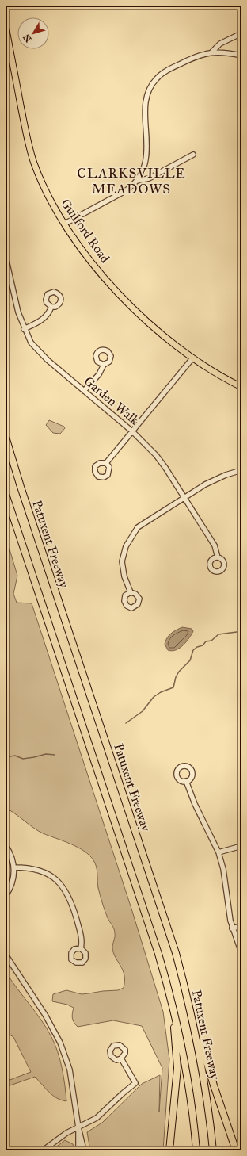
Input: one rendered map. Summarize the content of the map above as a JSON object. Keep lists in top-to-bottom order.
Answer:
{
  "streets": {
    "highway": ["Patuxent Freeway"],
    "main road": ["Guilford Road"],
    "street": ["Garden Walk"]
  },
  "districts": ["CLARKSVILLE MEADOWS"],
  "north": "bottom left"
}
